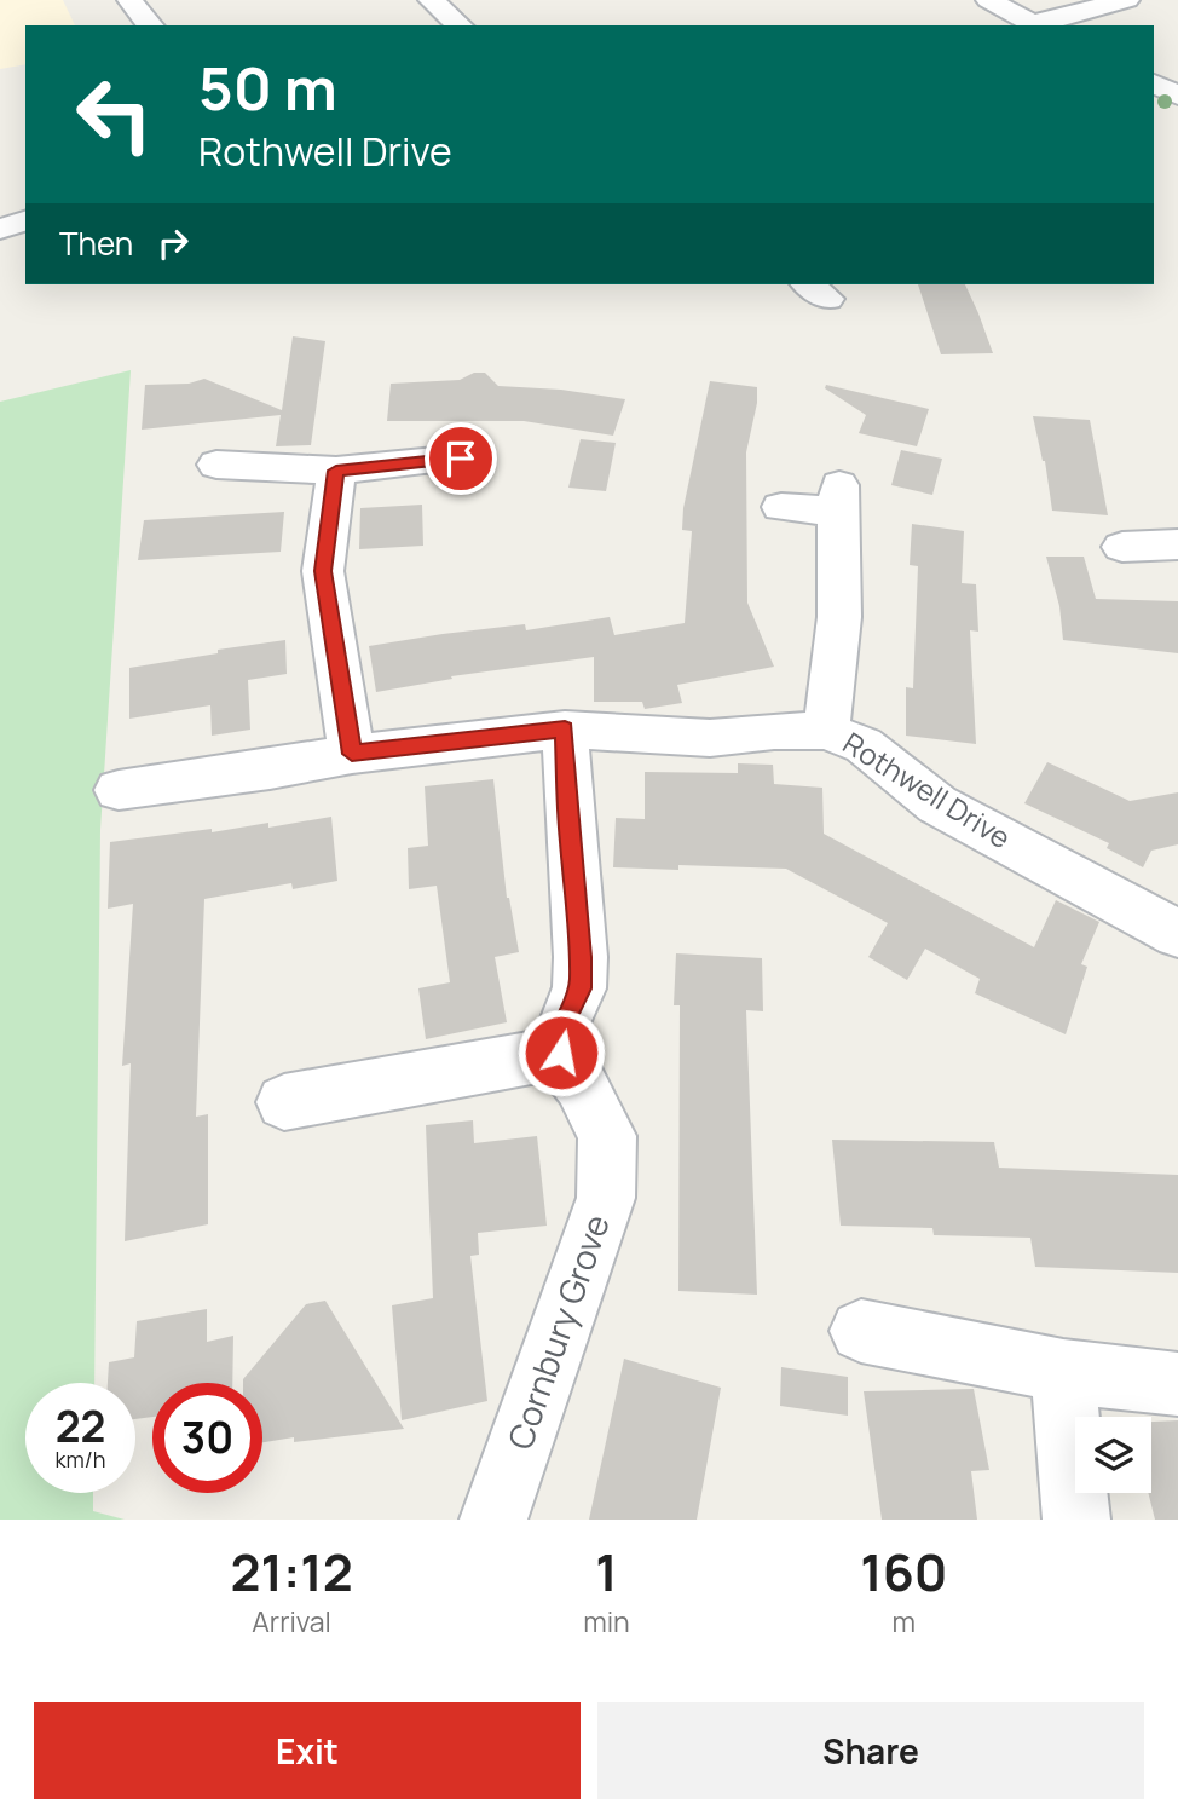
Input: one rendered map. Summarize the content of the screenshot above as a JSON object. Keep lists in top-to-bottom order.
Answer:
{
  "streets": {
    "street": ["Rothwell Drive", "Cornbury Grove"]
  },
  "page": {
    "turn": ["50 m", "Rothwell Drive"],
    "then": "Then",
    "speed": "22 km/h",
    "limit": "30",
    "eta": [
      "21:12",
      "Arrival",
      "1",
      "min",
      "160",
      "m"
    ],
    "buttons": ["Exit", "Share"]
  }
}
